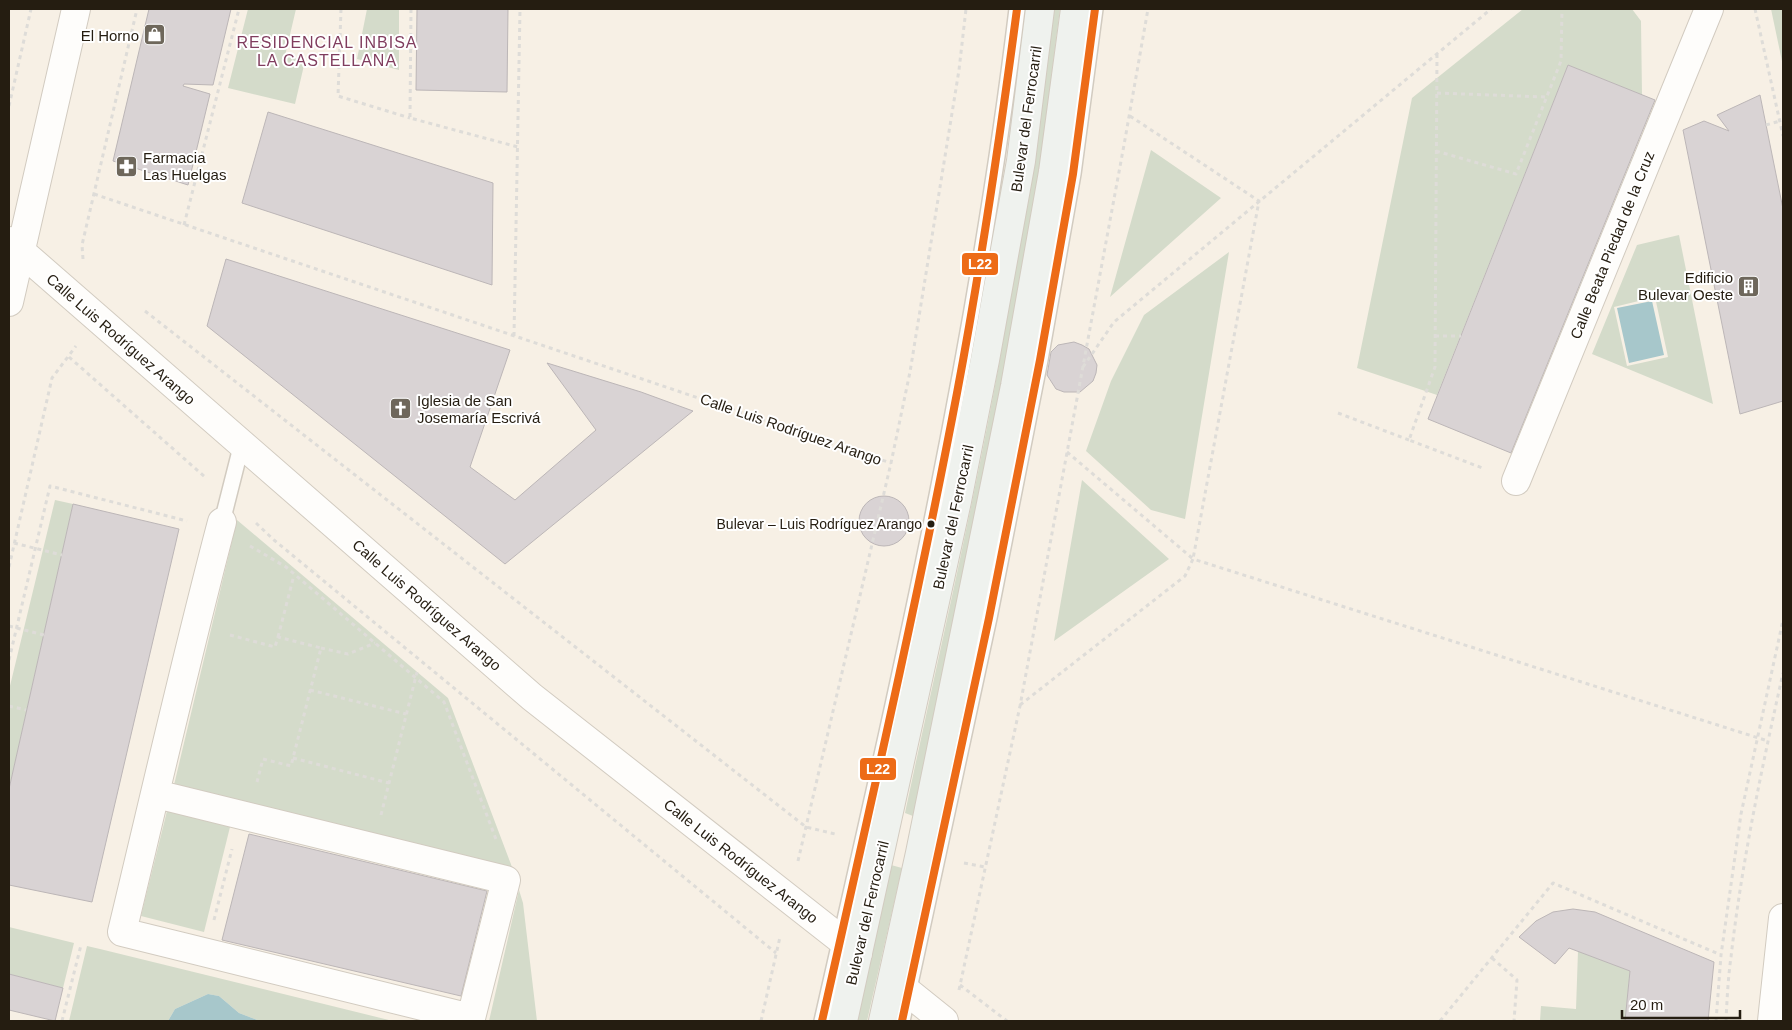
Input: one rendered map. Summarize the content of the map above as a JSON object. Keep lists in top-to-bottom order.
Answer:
{
  "streets": {
    "main road": ["Bulevar del Ferrocarril"],
    "street": ["Calle Beata Piedad de la Cruz", "Calle Luis Rodríguez Arango"]
  },
  "crossings": [
    ["Bulevar del Ferrocarril", "Calle Luis Rodríguez Arango"]
  ],
  "districts": ["RESIDENCIAL INBISA LA CASTELLANA"],
  "places": {
    "shop": ["El Horno"],
    "pharmacy": ["Farmacia Las Huelgas"],
    "building": ["Edificio Bulevar Oeste"],
    "church": ["Iglesia de San Josemaría Escrivá"],
    "other": ["Bulevar – Luis Rodríguez Arango"]
  },
  "lines": ["transit line L22"],
  "scale_bar": "20 m"
}
